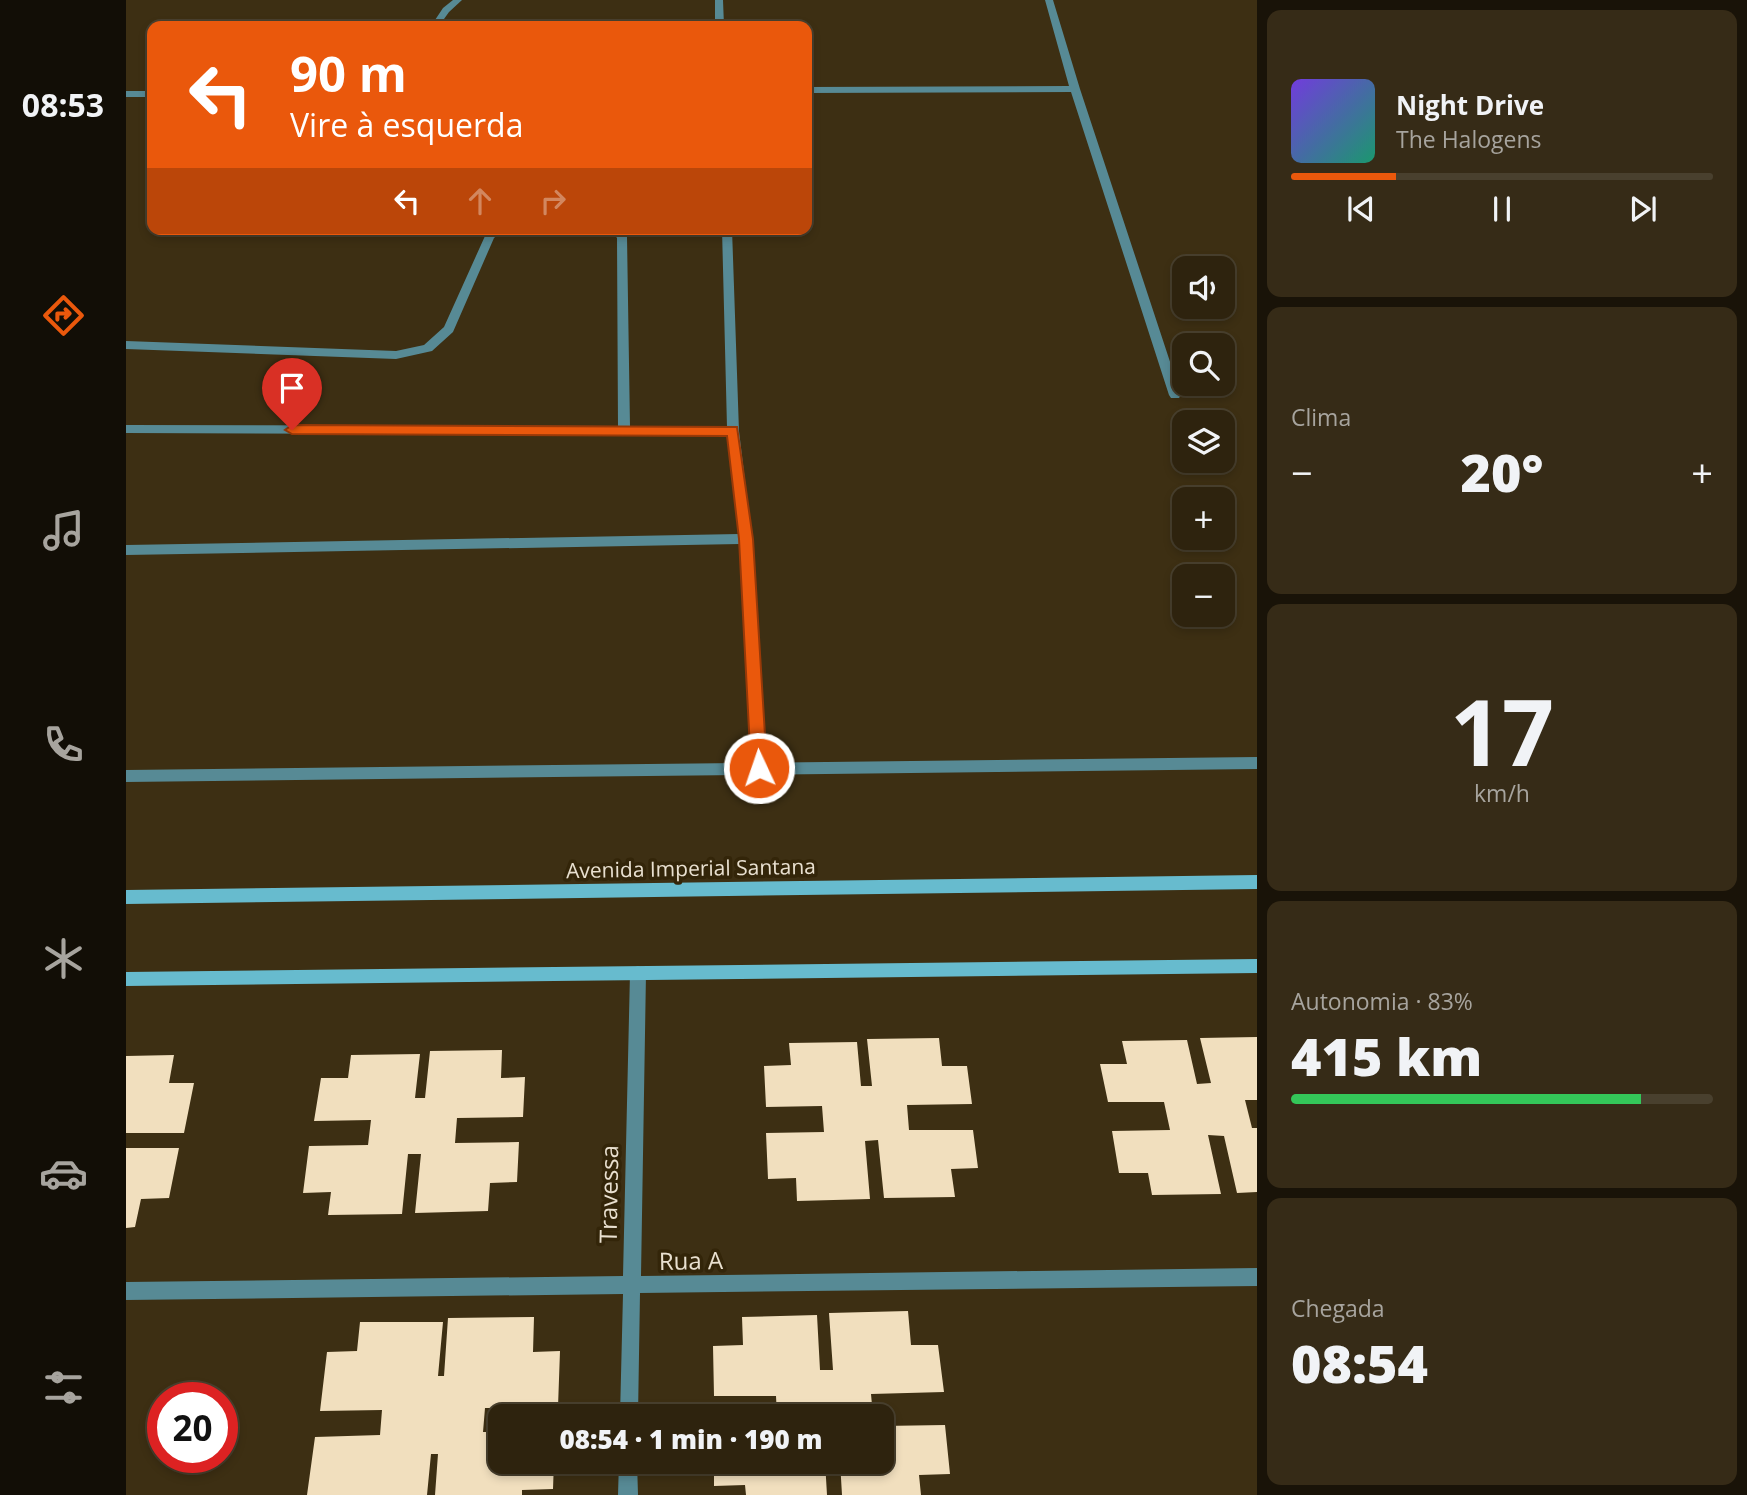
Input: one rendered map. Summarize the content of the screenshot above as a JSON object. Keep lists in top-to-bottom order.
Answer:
{
  "streets": {
    "street": ["Avenida Imperial Santana", "Travessa", "Rua A"]
  },
  "crossings": [
    ["Travessa", "Rua A"]
  ],
  "page": {
    "tabs": "08:53",
    "turn": ["90 m", "Vire à esquerda"],
    "song": ["Night Drive", "The Halogens"],
    "map_buttons": ["+", "−"],
    "tile": [
      "Clima",
      ["17", "km/h"],
      ["Autonomia · 83%", "415 km"],
      ["Chegada", "08:54"]
    ],
    "heat": ["−", "20°", "+"],
    "limit": "20",
    "trip": "08:54 · 1 min · 190 m"
  }
}
